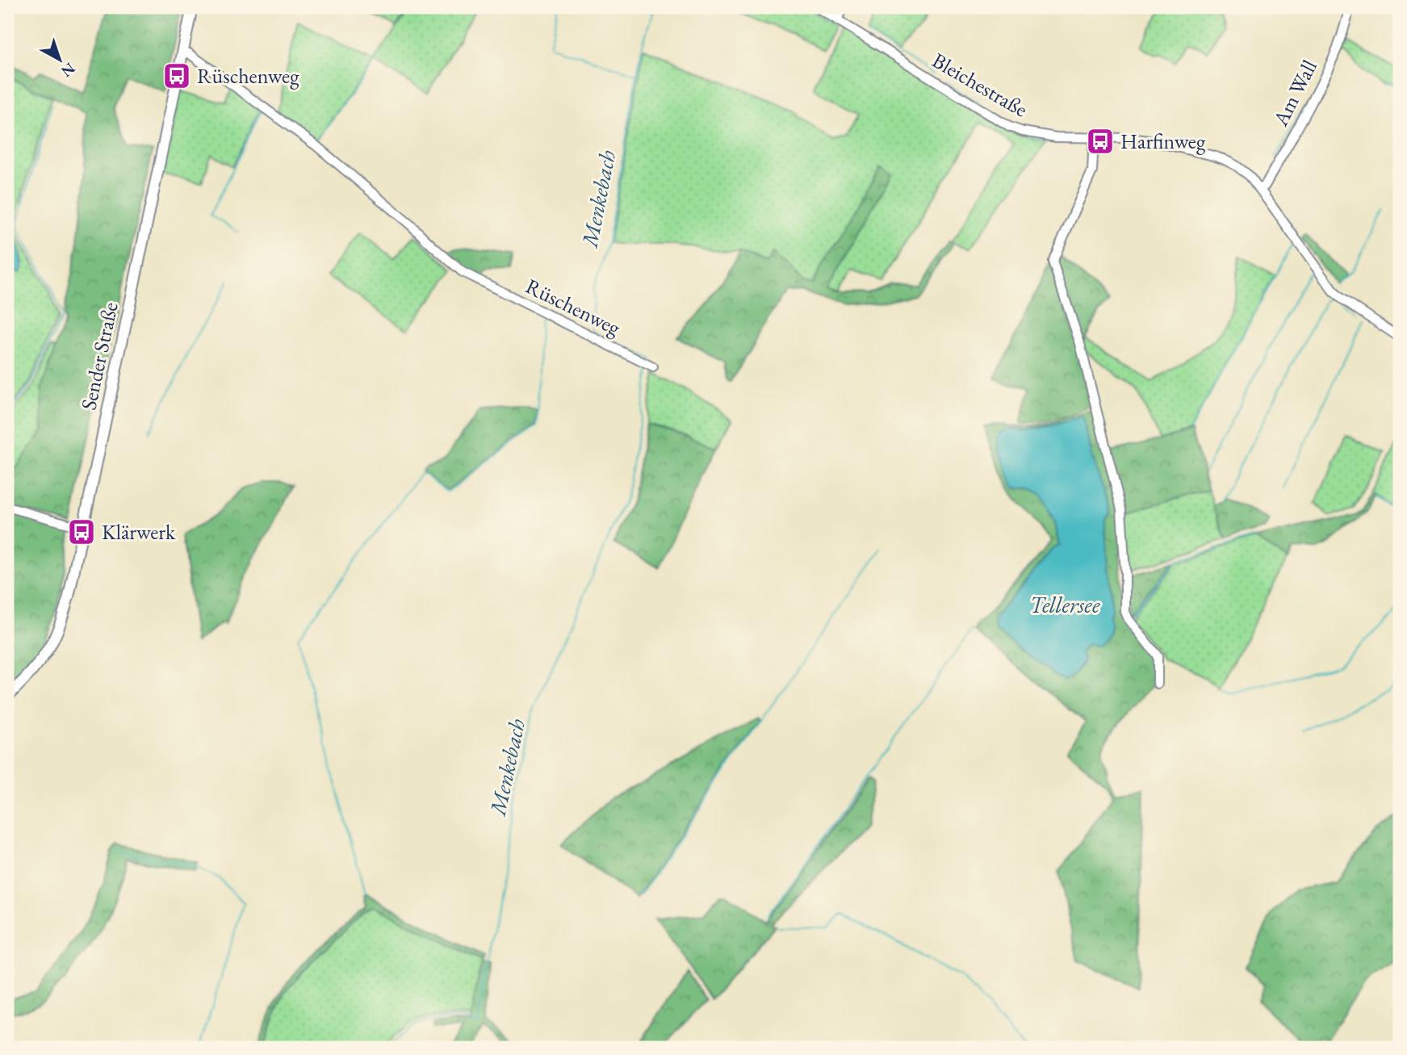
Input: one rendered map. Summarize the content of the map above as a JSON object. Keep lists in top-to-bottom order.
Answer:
{
  "streets": {
    "main road": ["Sender Straße"],
    "street": ["Bleichestraße", "Am Wall", "Rüschenweg"]
  },
  "crossings": [
    ["Bleichestraße", "Am Wall"],
    ["Rüschenweg", "Sender Straße"]
  ],
  "water": ["Menkebach", "Tellersee"],
  "places": {
    "bus stop": ["Rüschenweg", "Harfinweg", "Klärwerk"]
  },
  "north": "bottom right"
}
